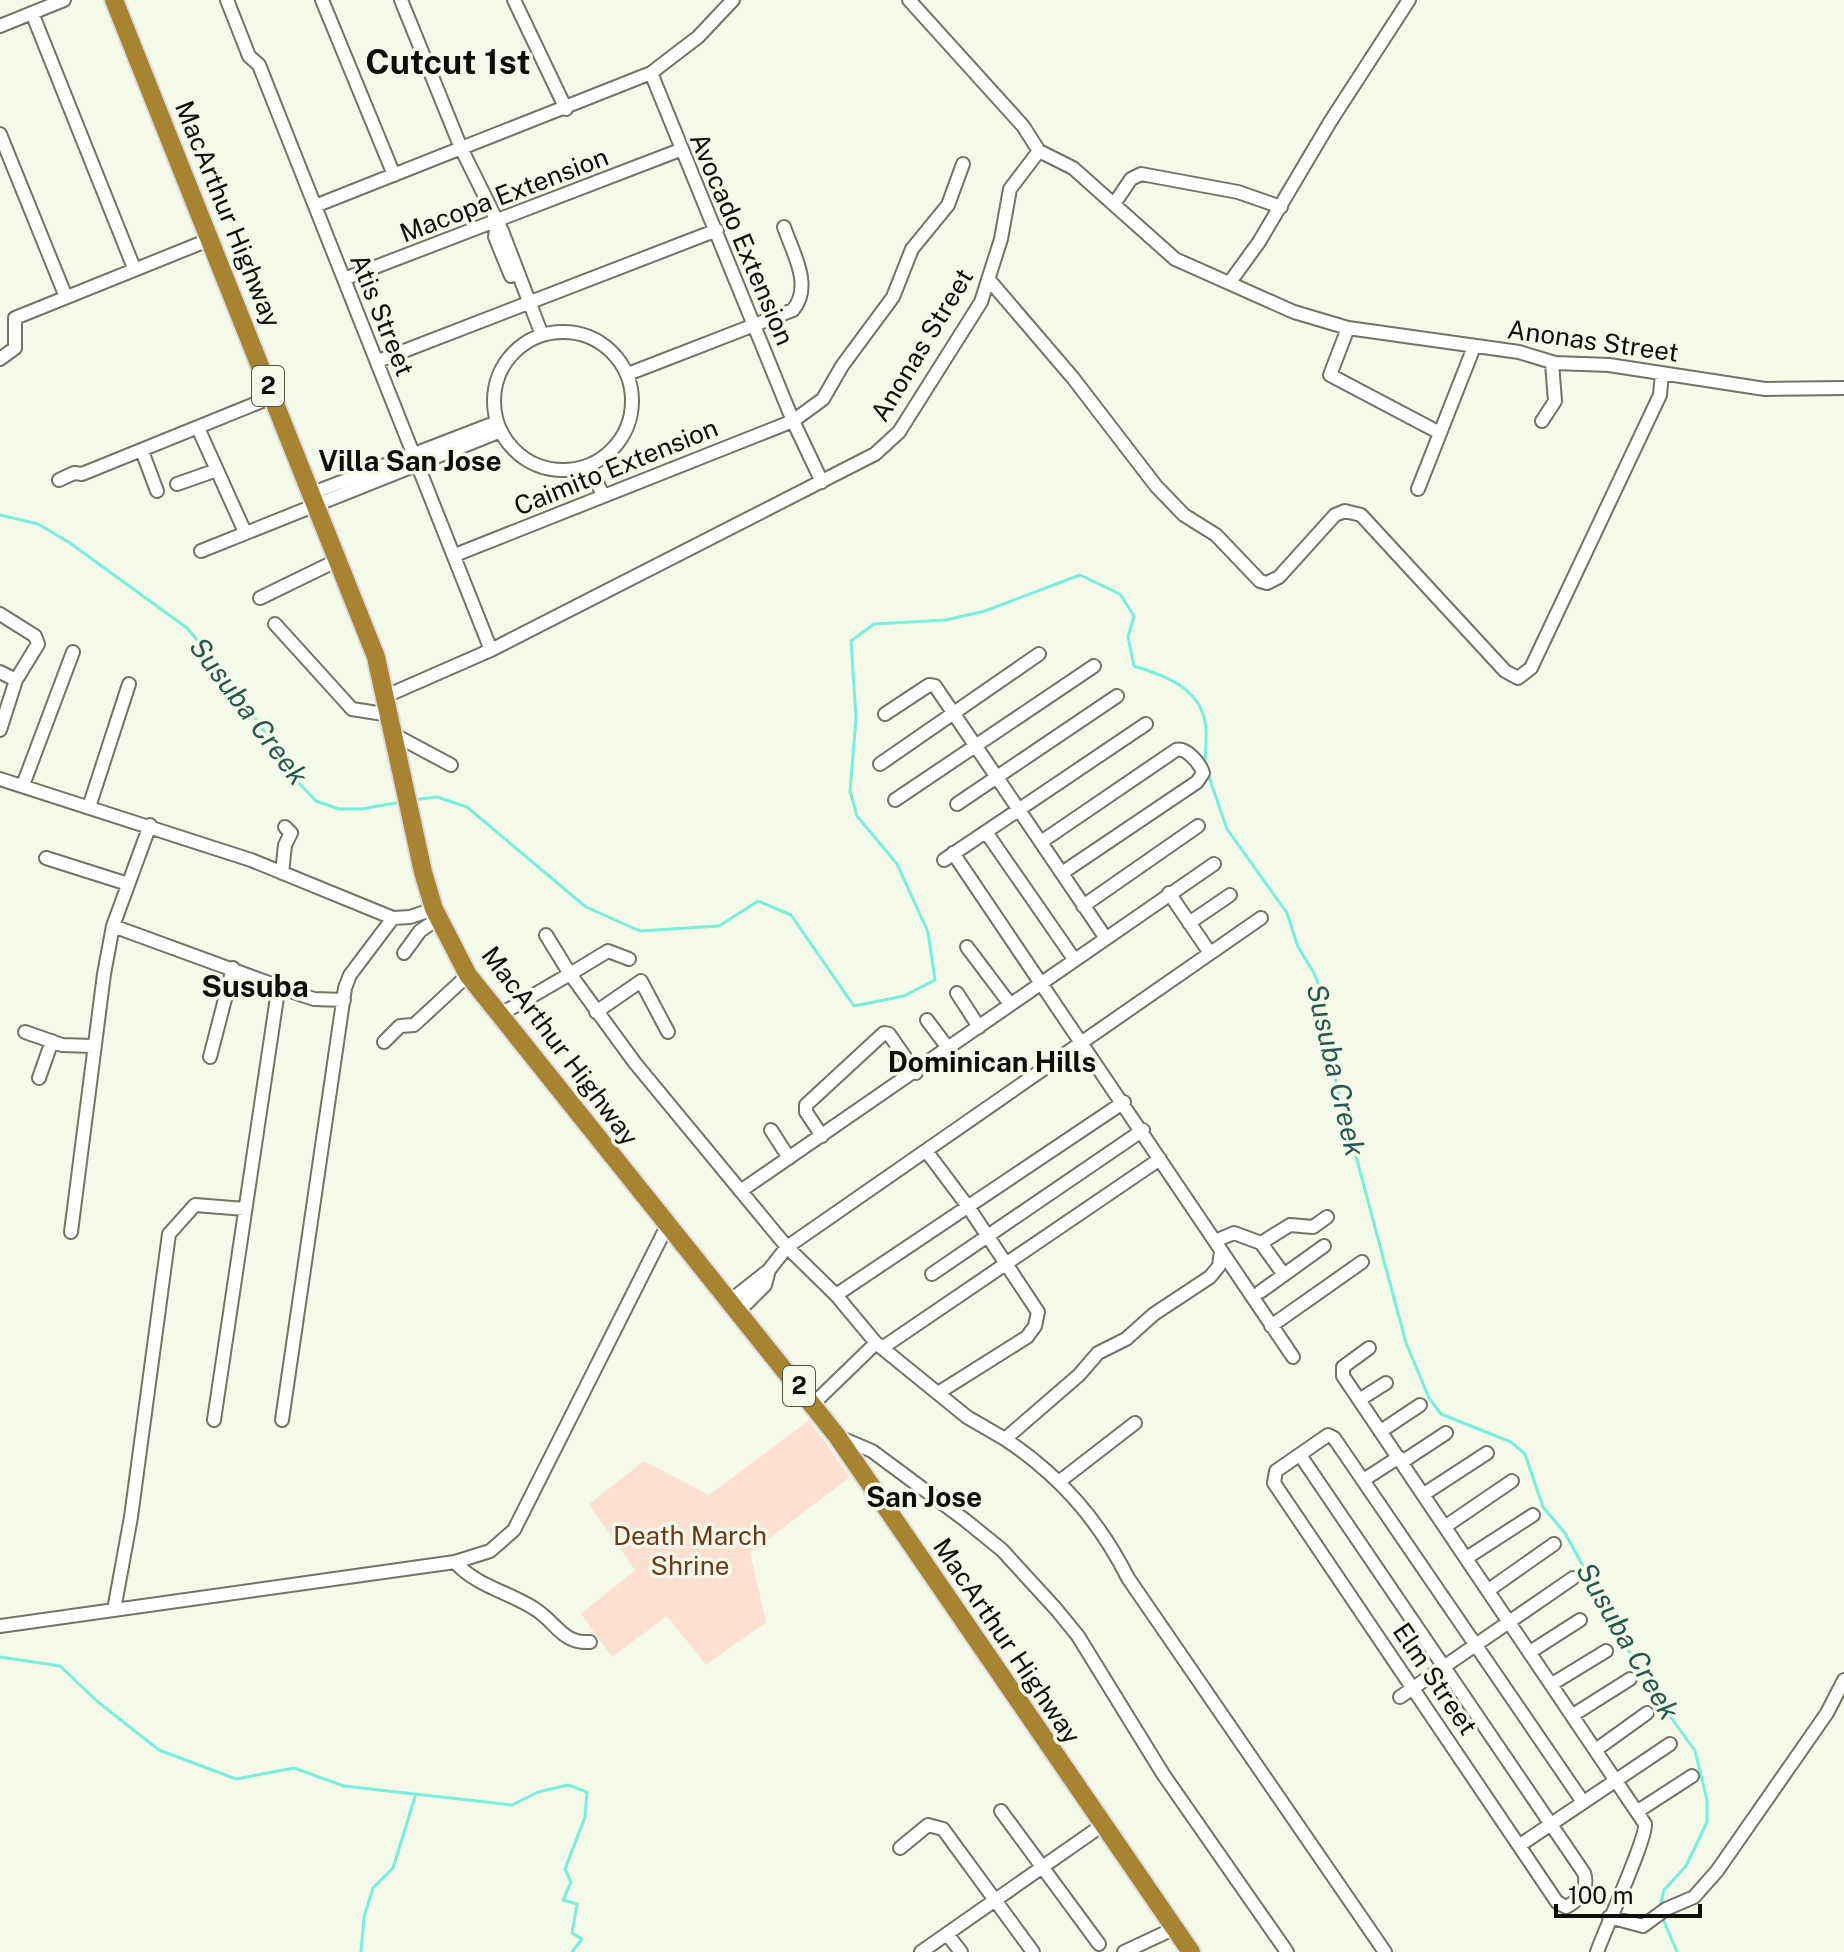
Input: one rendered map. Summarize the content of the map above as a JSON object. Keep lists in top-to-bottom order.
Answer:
{
  "streets": {
    "highway": ["MacArthur Highway", "2"],
    "street": [
      "Macopa Extension",
      "Avocado Extension",
      "Atis Street",
      "Anonas Street",
      "Caimito Extension",
      "Elm Street"
    ]
  },
  "crossings": [
    ["Macopa Extension", "Avocado Extension"],
    ["Macopa Extension", "Atis Street"],
    ["MacArthur Highway", "Anonas Street"],
    ["Avocado Extension", "Anonas Street"],
    ["Avocado Extension", "Caimito Extension"],
    ["Atis Street", "Anonas Street"],
    ["Atis Street", "Caimito Extension"]
  ],
  "districts": [
    "Cutcut 1st",
    "Villa San Jose",
    "Susuba",
    "Dominican Hills",
    "San Jose"
  ],
  "water": ["Susuba Creek"],
  "parks": ["Death March Shrine"],
  "scale_bar": "100 m"
}
